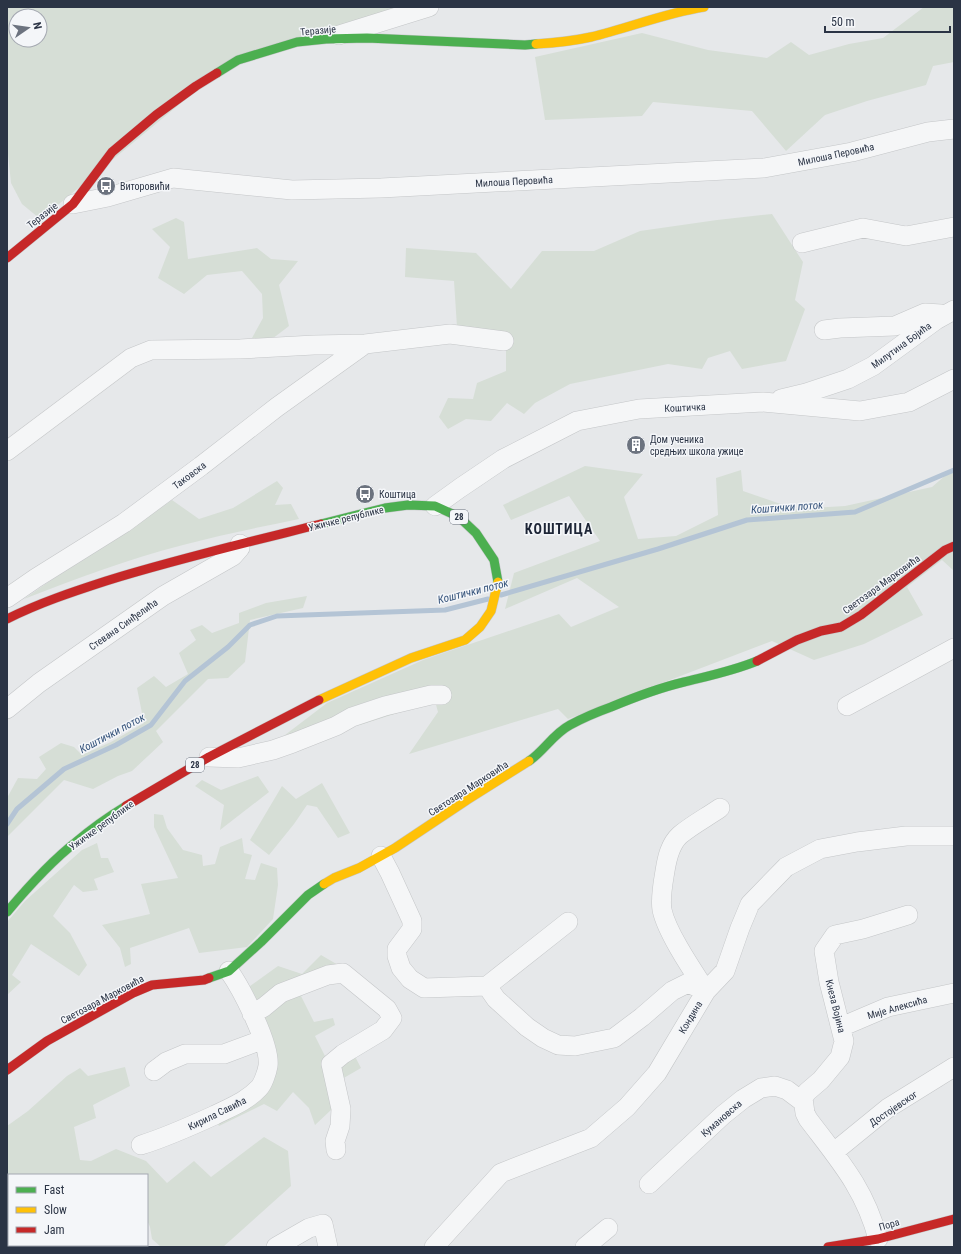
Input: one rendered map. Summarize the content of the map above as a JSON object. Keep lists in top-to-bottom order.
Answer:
{
  "streets": {
    "street": [
      "Теразије",
      "Милоша Перовића",
      "Милутина Бојића",
      "Коштичка",
      "Таковска",
      "28",
      "Ужичке републике",
      "Светозара Марковића",
      "Стевана Синђелића",
      "Кнеза Војина",
      "Мије Алексића",
      "Кондина",
      "Достојевског",
      "Кирила Савића",
      "Кумановска",
      "Пора"
    ]
  },
  "crossings": [
    ["Теразије", "Милоша Перовића"],
    ["Милутина Бојића", "Коштичка"],
    ["Коштичка", "Ужичке републике"],
    ["Ужичке републике", "Стевана Синђелића"],
    ["Светозара Марковића", "Кирила Савића"],
    ["Кнеза Војина", "Мије Алексића"],
    ["Кнеза Војина", "Кумановска"]
  ],
  "districts": ["КОШТИЦА"],
  "water": ["Коштички поток"],
  "places": {
    "bus stop": ["Виторовићи", "Коштица"],
    "building": ["Дом ученика средњих школа ужице"]
  },
  "legend": ["Fast", "Slow", "Jam"],
  "scale_bar": "50 m",
  "north": "right"
}
